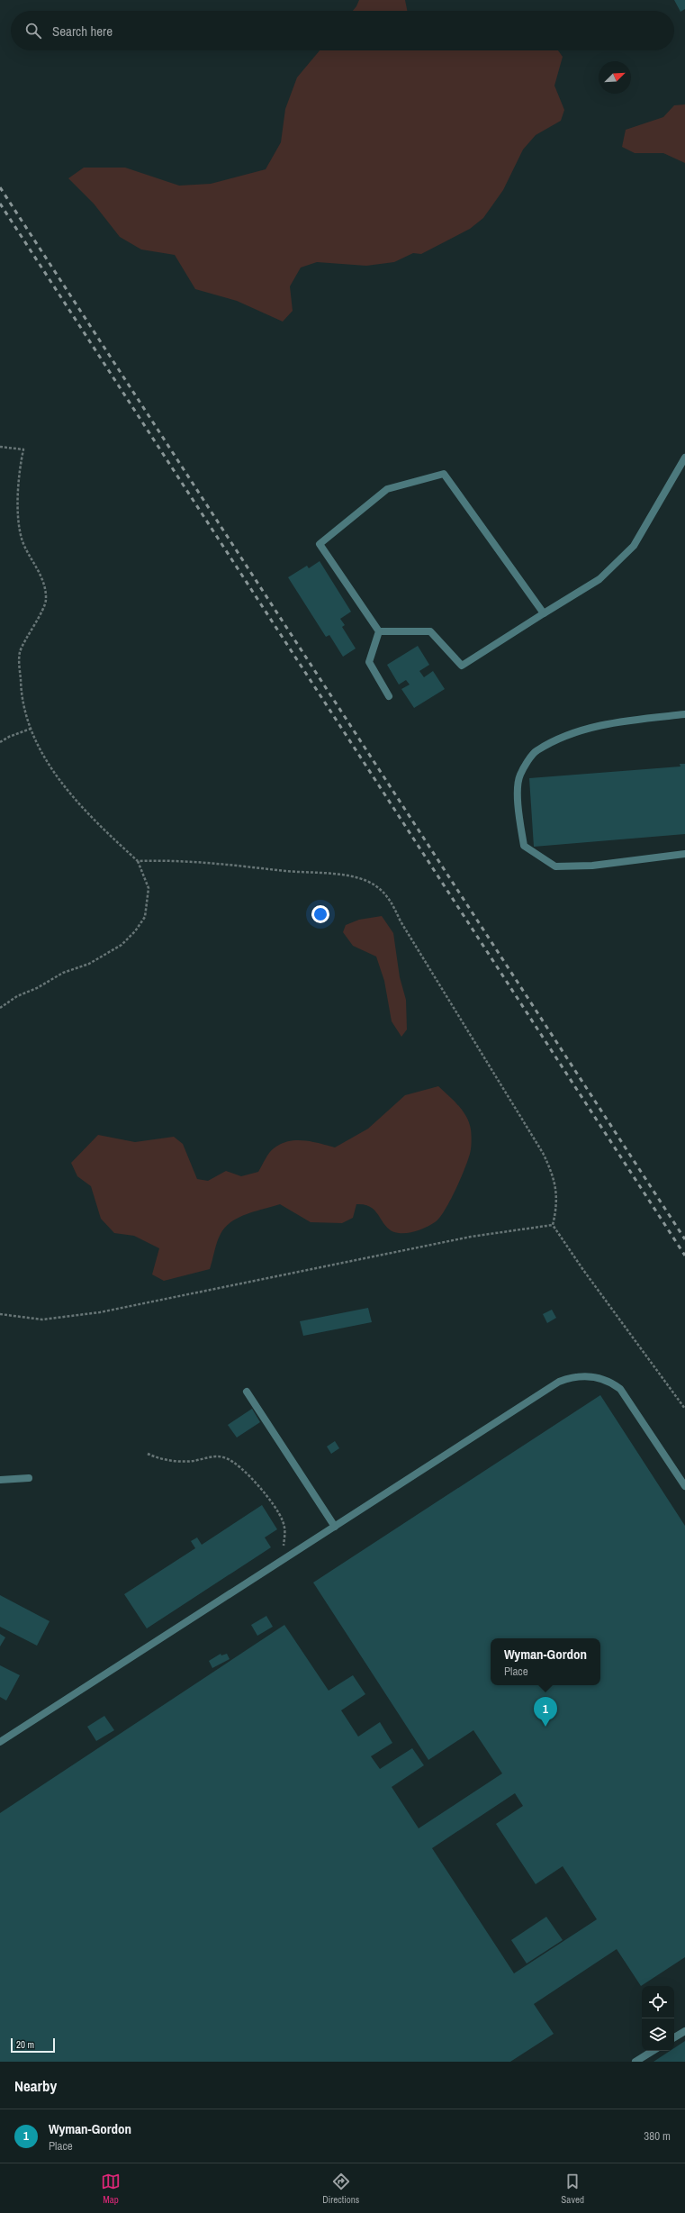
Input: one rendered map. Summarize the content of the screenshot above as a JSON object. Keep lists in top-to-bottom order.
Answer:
{
  "scale_bar": "20 m",
  "north": "top right",
  "page": {
    "search": "Search here",
    "popup": ["Wyman-Gordon", "Place"],
    "pins": "1",
    "scale": "20 m",
    "heading": "Nearby",
    "list": [
      {
        "mark": "1",
        "name": "Wyman-Gordon",
        "note": "Place",
        "value": "380 m"
      }
    ],
    "nav": ["Map", "Directions", "Saved"]
  }
}
